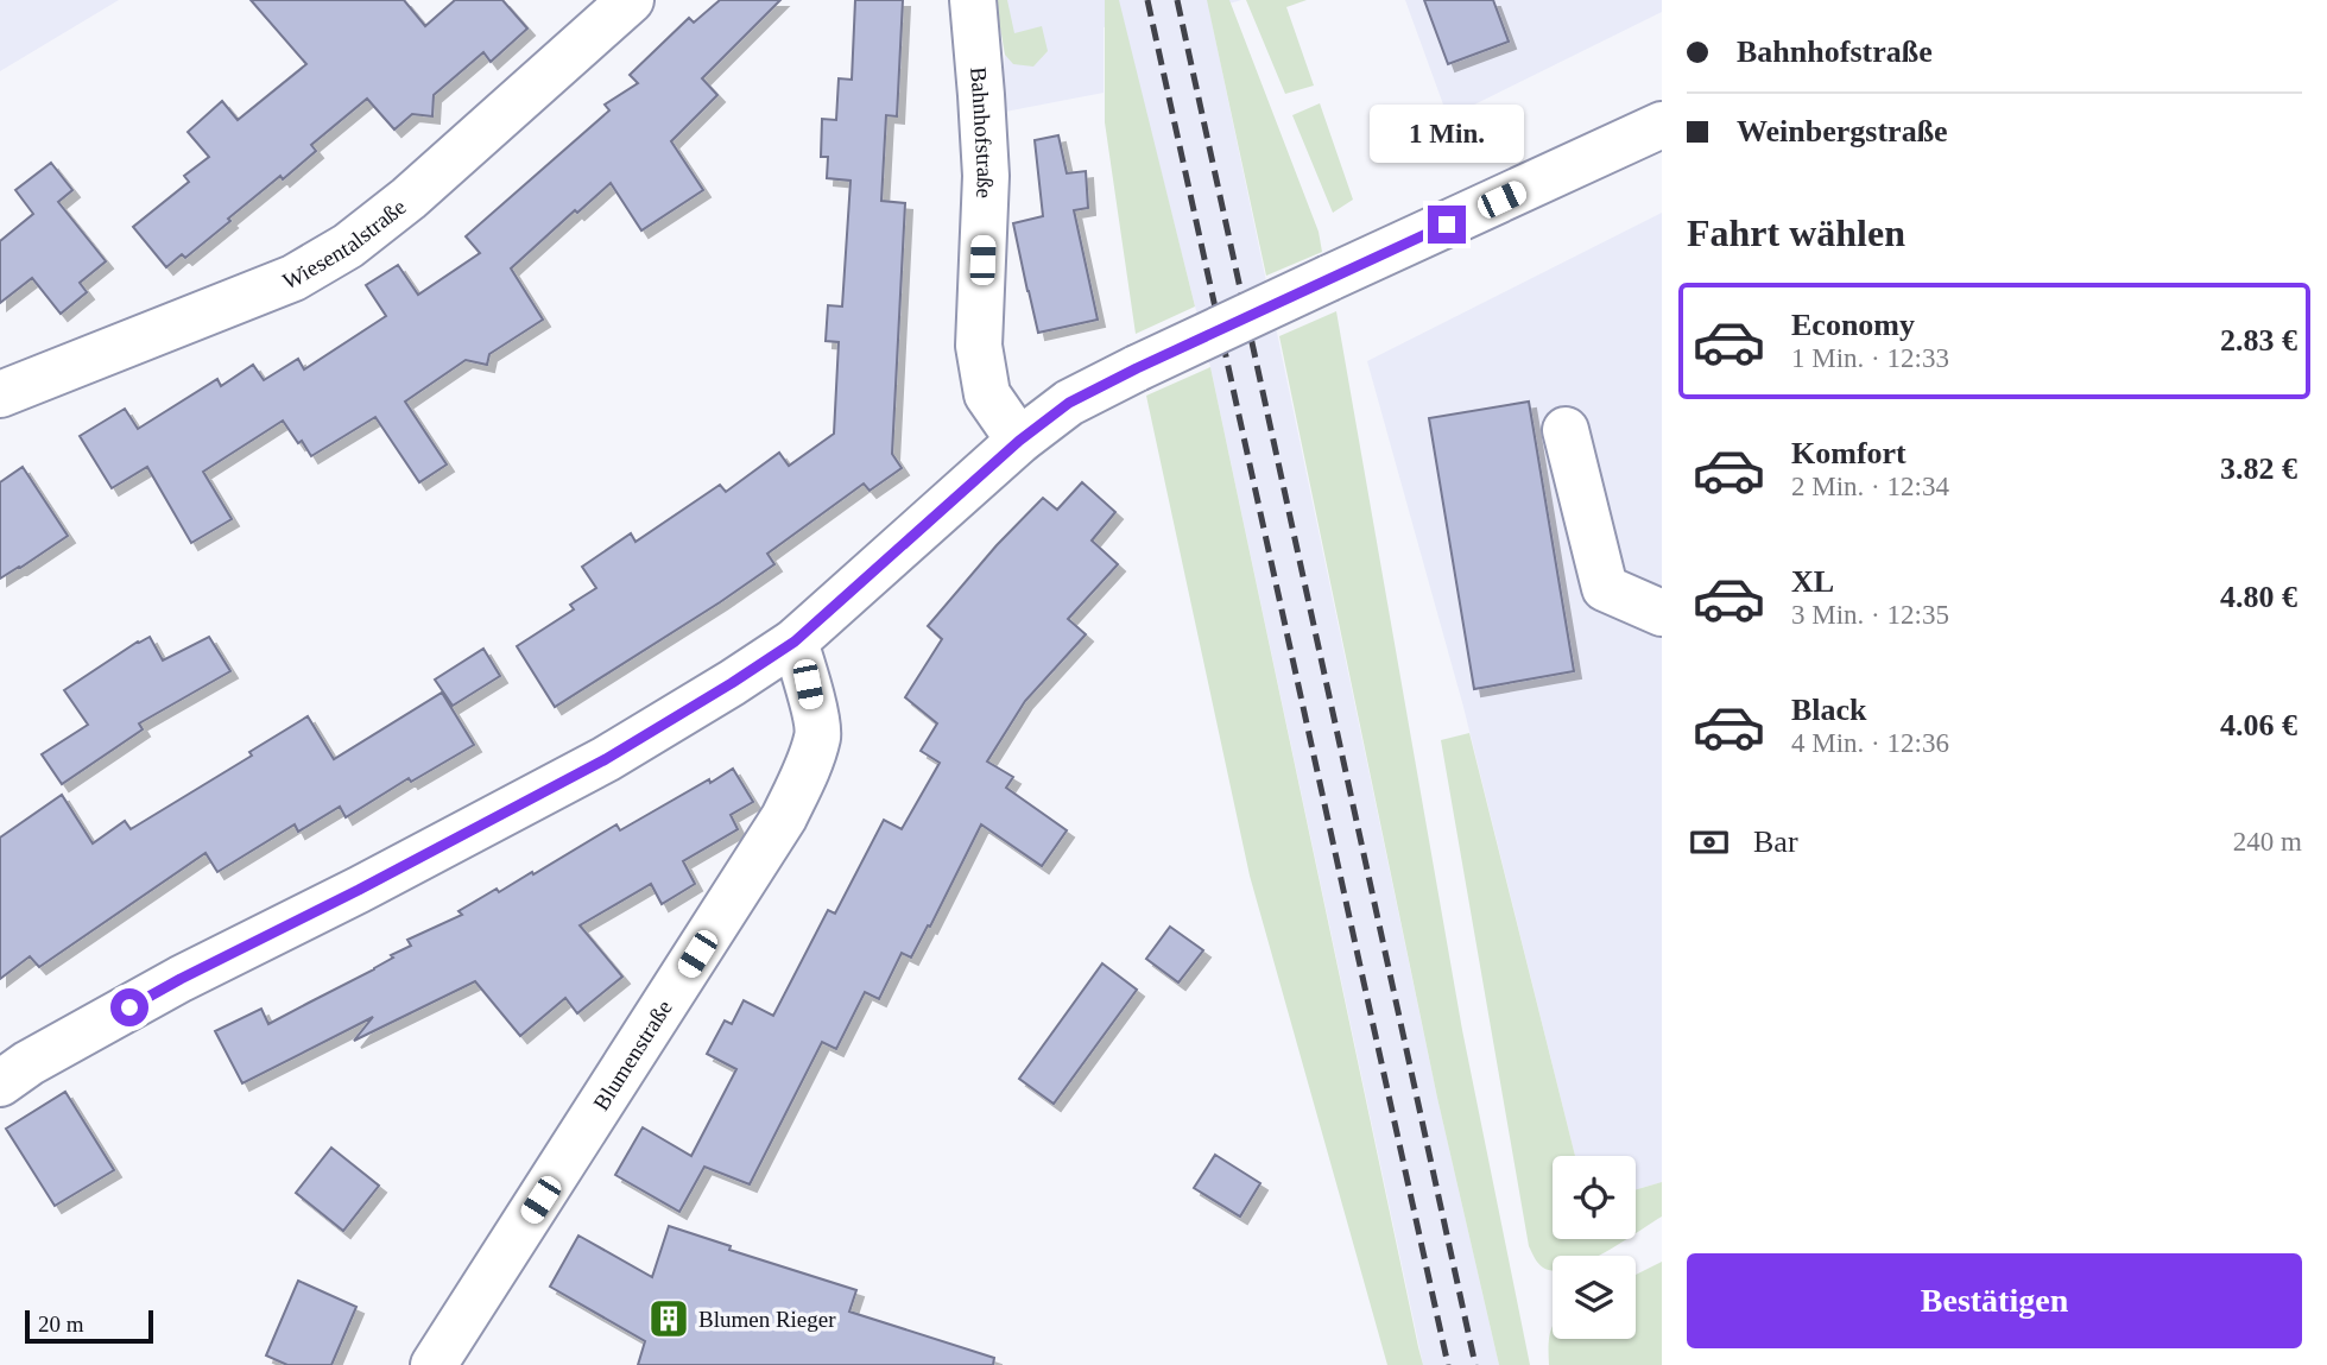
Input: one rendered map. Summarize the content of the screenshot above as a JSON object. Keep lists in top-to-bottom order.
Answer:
{
  "streets": {
    "street": ["Bahnhofstraße", "Wiesentalstraße", "Blumenstraße"]
  },
  "places": {
    "building": ["Blumen Rieger"]
  },
  "scale_bar": "20 m",
  "page": {
    "banner": ["Bahnhofstraße", "Weinbergstraße"],
    "bubble": "1 Min.",
    "heading": "Fahrt wählen",
    "list": [
      {
        "name": "Economy",
        "note": "1 Min. · 12:33",
        "value": "2.83 €"
      },
      {
        "name": "Komfort",
        "note": "2 Min. · 12:34",
        "value": "3.82 €"
      },
      {
        "name": "XL",
        "note": "3 Min. · 12:35",
        "value": "4.80 €"
      },
      {
        "name": "Black",
        "note": "4 Min. · 12:36",
        "value": "4.06 €"
      }
    ],
    "pay": ["Bar", "240 m"],
    "buttons": "Bestätigen",
    "scale": "20 m"
  }
}
